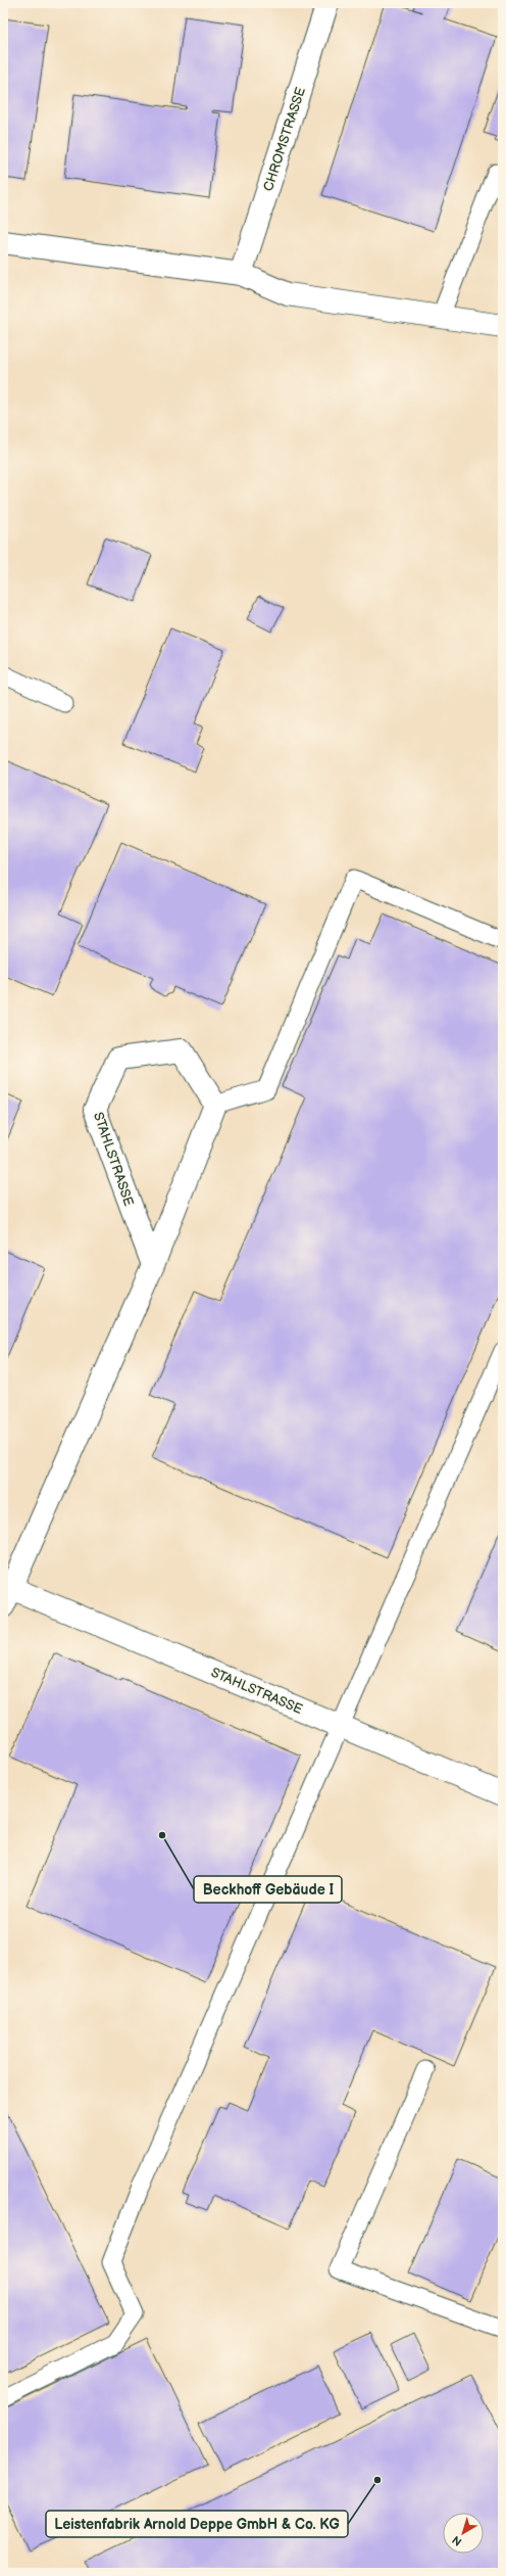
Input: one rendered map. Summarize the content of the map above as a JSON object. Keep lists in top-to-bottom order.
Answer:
{
  "streets": {
    "street": ["CHROMSTRASSE", "STAHLSTRASSE"]
  },
  "places": ["Beckhoff Gebäude I", "Leistenfabrik Arnold Deppe GmbH & Co. KG"],
  "north": "bottom left"
}
